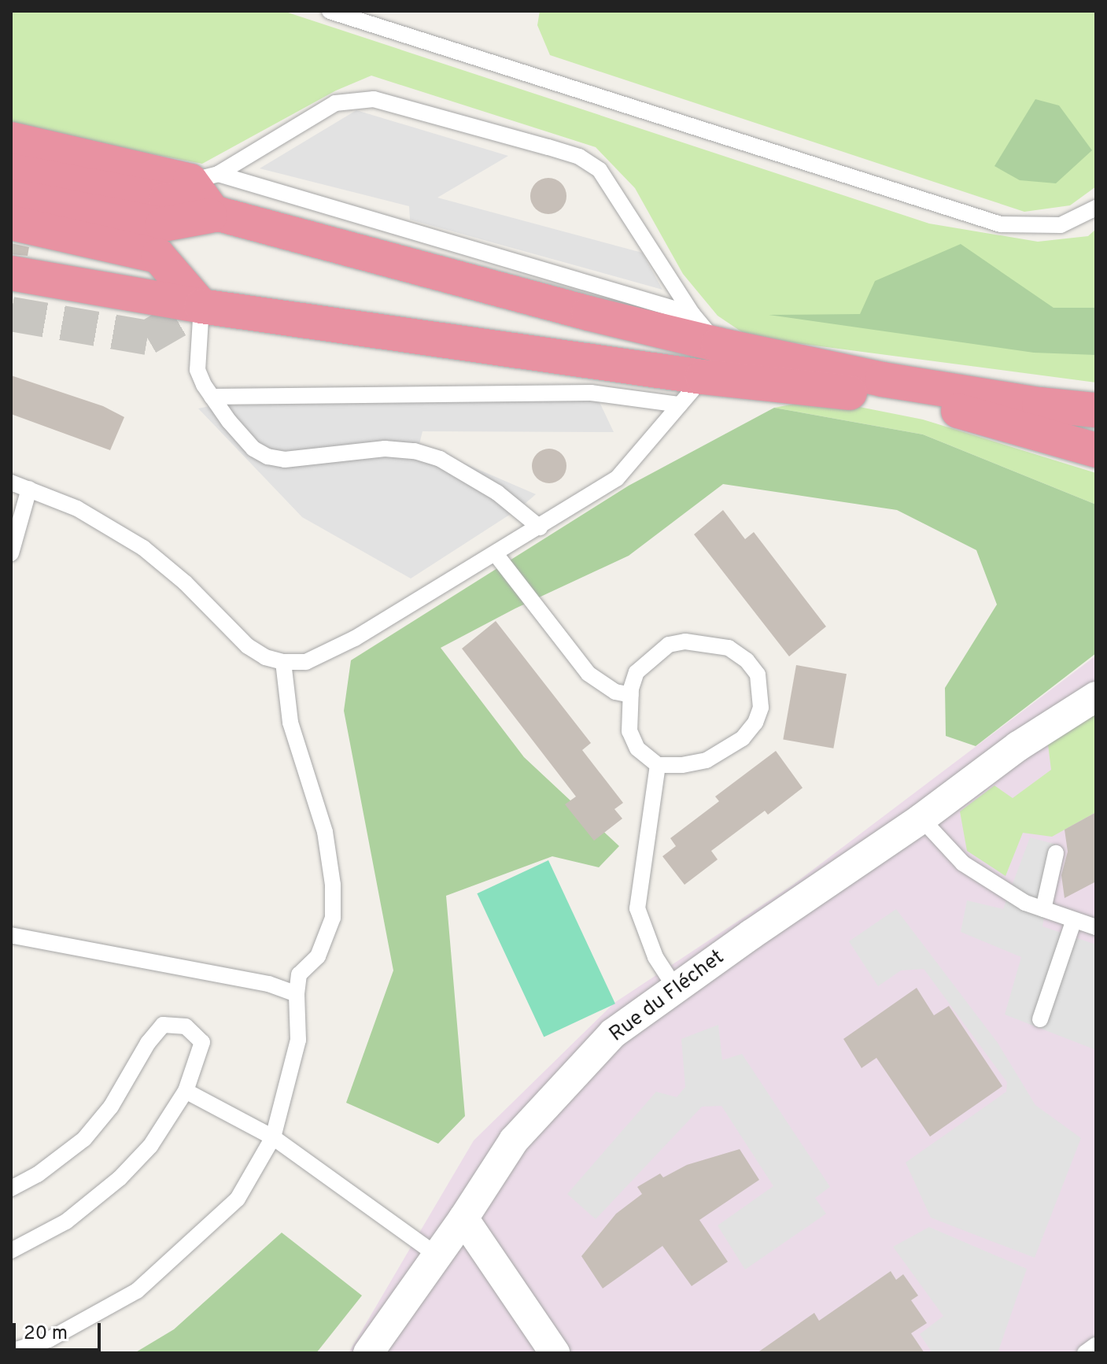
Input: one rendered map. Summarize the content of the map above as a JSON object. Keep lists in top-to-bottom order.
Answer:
{
  "streets": {
    "street": ["Rue du Fléchet"]
  },
  "scale_bar": "20 m"
}
